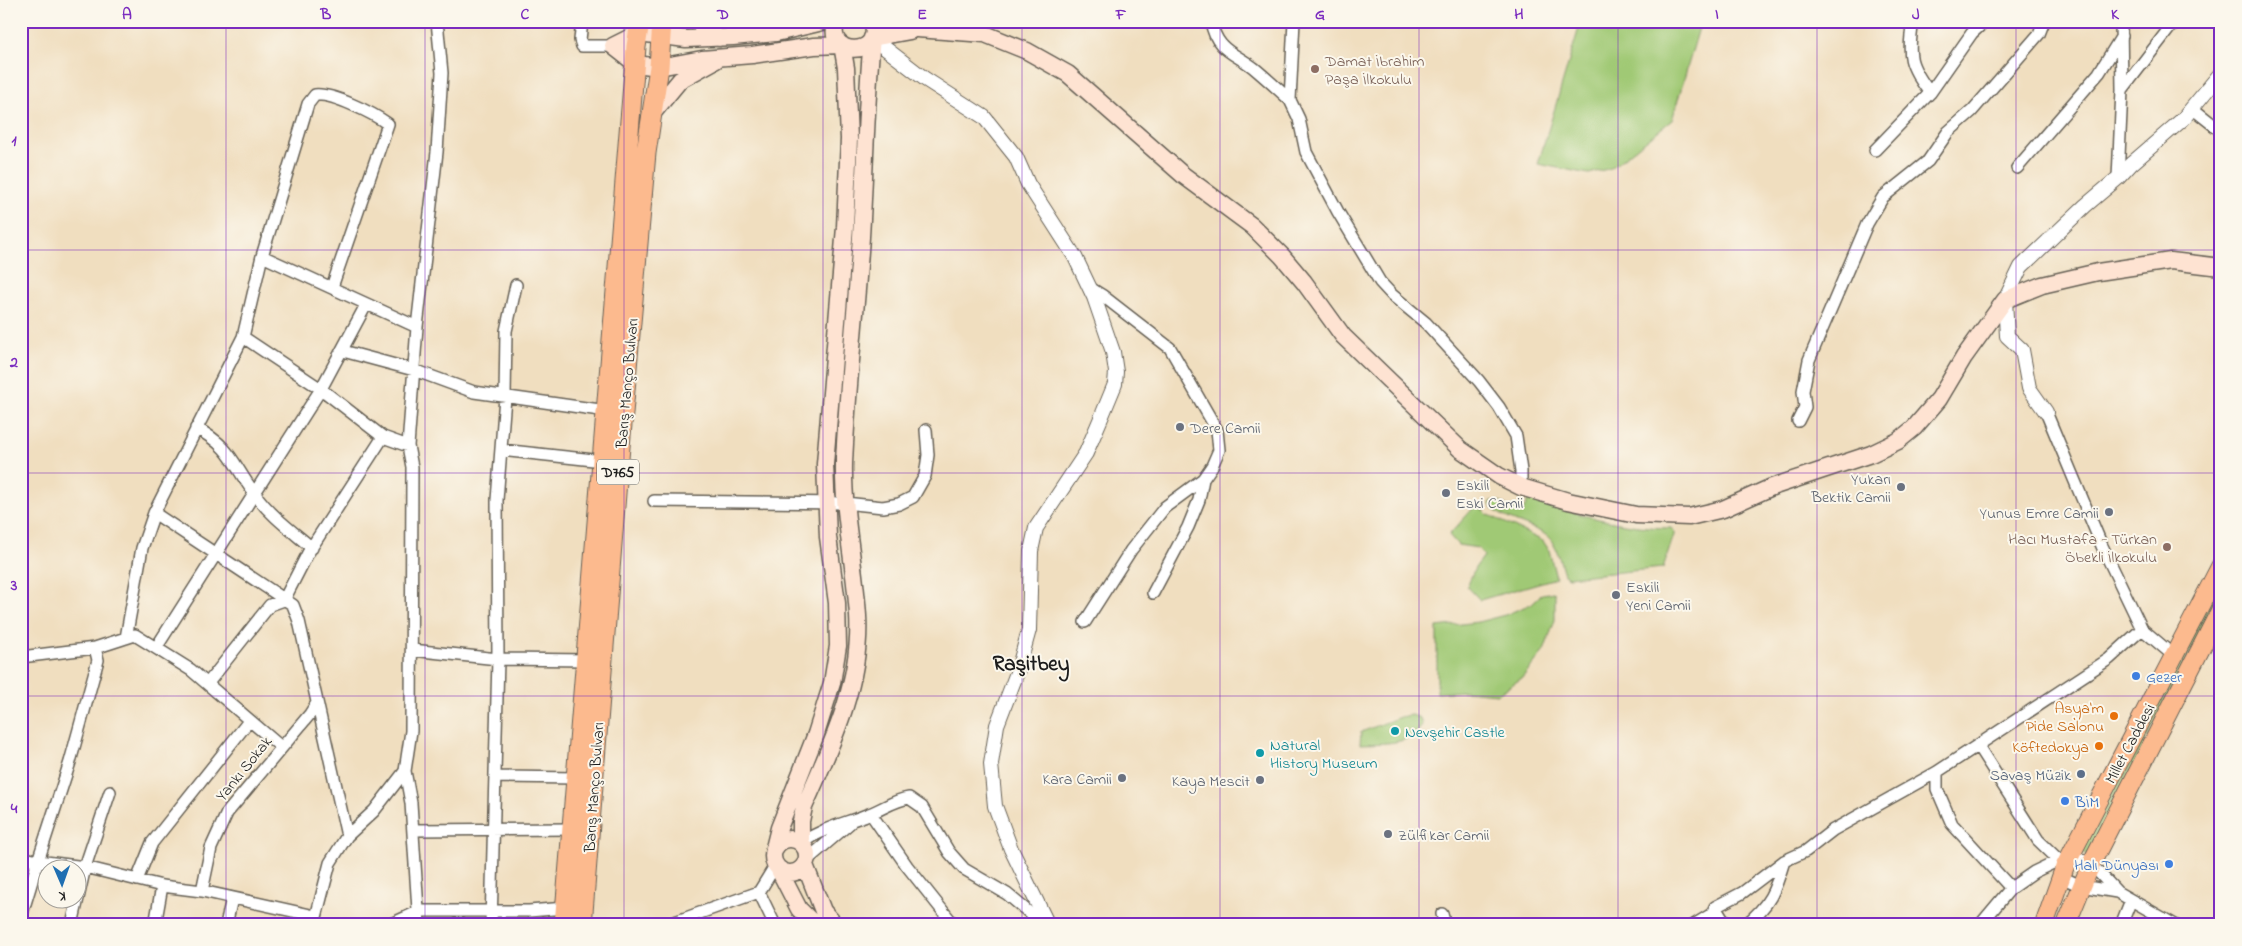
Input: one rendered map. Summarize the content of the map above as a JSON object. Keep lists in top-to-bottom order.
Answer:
{
  "streets": {
    "highway": ["Barış Manço Bulvarı", "D765"],
    "main road": ["Millet Caddesi"],
    "street": ["Yankı Sokak"]
  },
  "districts": ["Raşitbey"],
  "places": [
    "Damat İbrahim Paşa İlkokulu",
    "Dere Camii",
    "Yukarı Bektik Camii",
    "Eskili Eski Camii",
    "Yunus Emre Camii",
    "Hacı Mustafa - Türkan Öbekli İlkokulu",
    "Eskili Yeni Camii",
    "Gezer",
    "Asya'm Pide Salonu",
    "Nevşehir Castle",
    "Köftedokya",
    "Natural History Museum",
    "Savaş Müzik",
    "Kara Camii",
    "Kaya Mescit",
    "BİM",
    "Zülfikar Camii",
    "Halı Dünyası"
  ],
  "north": "bottom",
  "grid": {
    "columns": [
      "A",
      "B",
      "C",
      "D",
      "E",
      "F",
      "G",
      "H",
      "I",
      "J",
      "K"
    ],
    "rows": [
      "1",
      "2",
      "3",
      "4"
    ]
  }
}
